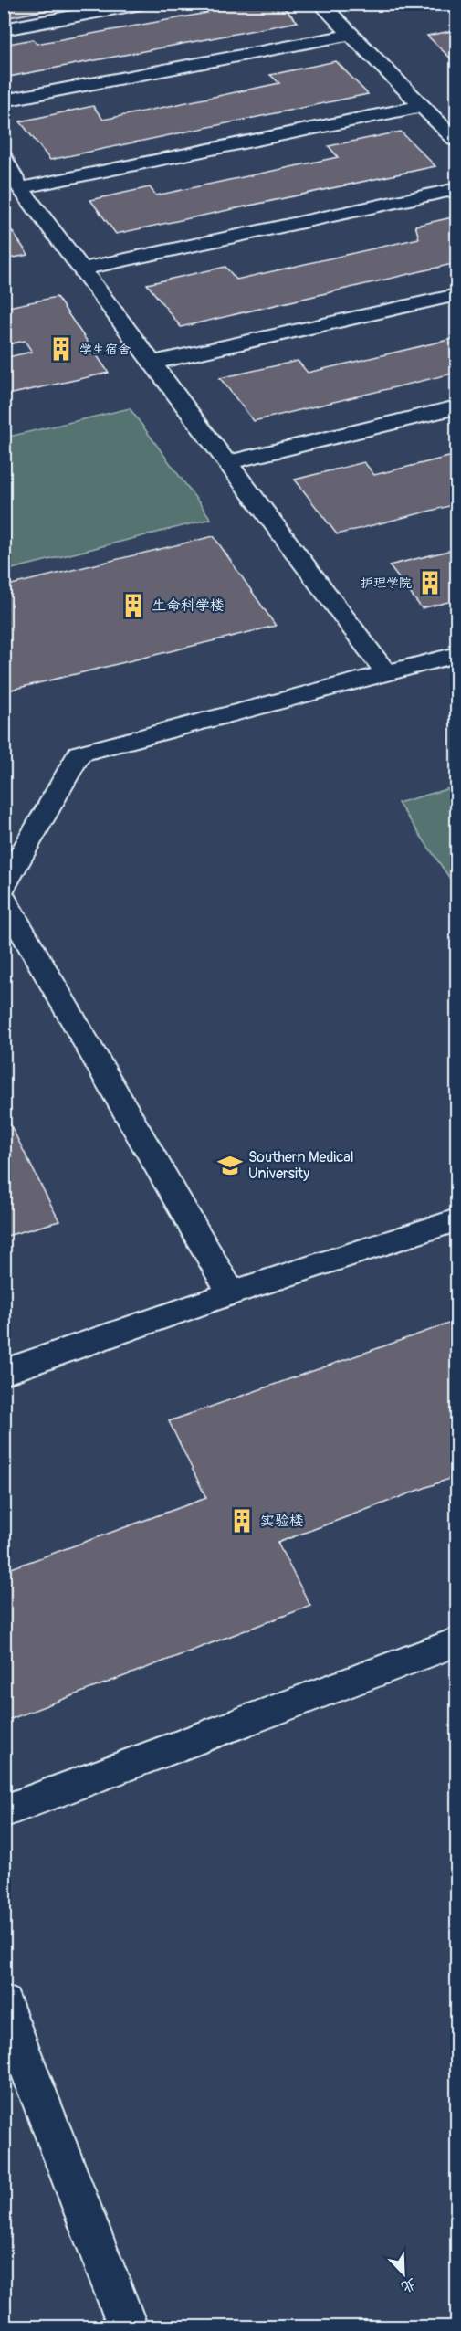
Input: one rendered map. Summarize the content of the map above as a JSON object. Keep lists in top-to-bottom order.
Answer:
{
  "places": {
    "building": [
      "学生宿舍",
      "护理学院",
      "生命科学楼",
      "实验楼"
    ],
    "school or university": ["Southern Medical University"]
  },
  "north": "bottom right"
}
